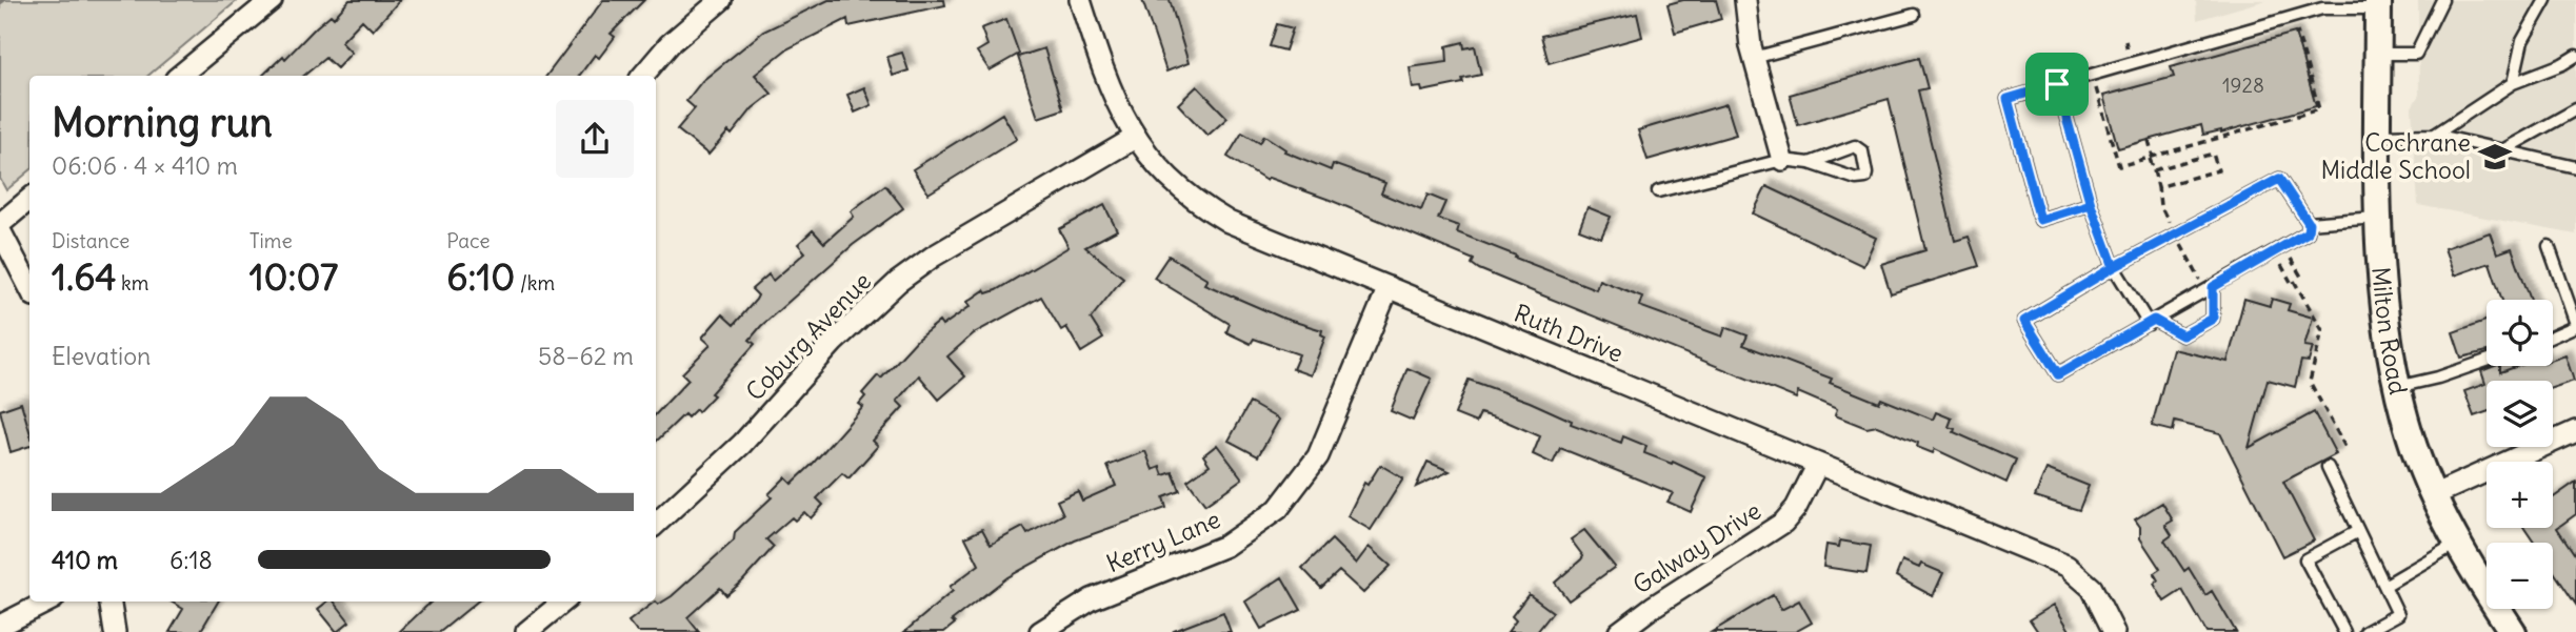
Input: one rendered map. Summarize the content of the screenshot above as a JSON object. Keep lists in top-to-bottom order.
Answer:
{
  "streets": {
    "street": [
      "Milton Road",
      "Ruth Drive",
      "Coburg Avenue",
      "Kerry Lane",
      "Galway Drive"
    ]
  },
  "crossings": [
    ["Ruth Drive", "Coburg Avenue"],
    ["Ruth Drive", "Kerry Lane"],
    ["Ruth Drive", "Galway Drive"]
  ],
  "places": {
    "school or university": ["Cochrane Middle School"]
  },
  "house_numbers": ["1928"],
  "page": {
    "heading": ["Morning run", "06:06 · 4 × 410 m"],
    "stats": [
      ["Distance", "1.64 km"],
      ["Time", "10:07"],
      ["Pace", "6:10 /km"]
    ],
    "map_buttons": ["+", "−"],
    "chart": ["Elevation", "58–62 m"],
    "list": [
      {
        "name": "410 m",
        "note": "6:18"
      }
    ]
  }
}
